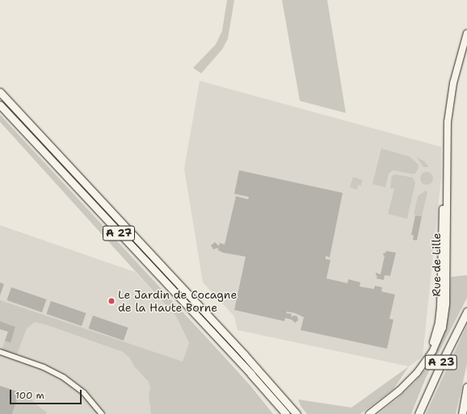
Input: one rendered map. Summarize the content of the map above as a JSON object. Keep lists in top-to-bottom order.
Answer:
{
  "streets": {
    "highway": ["A 27", "A 23"],
    "main road": ["Rue de Lille"]
  },
  "places": ["Le Jardin de Cocagne de la Haute Borne"],
  "scale_bar": "100 m"
}
